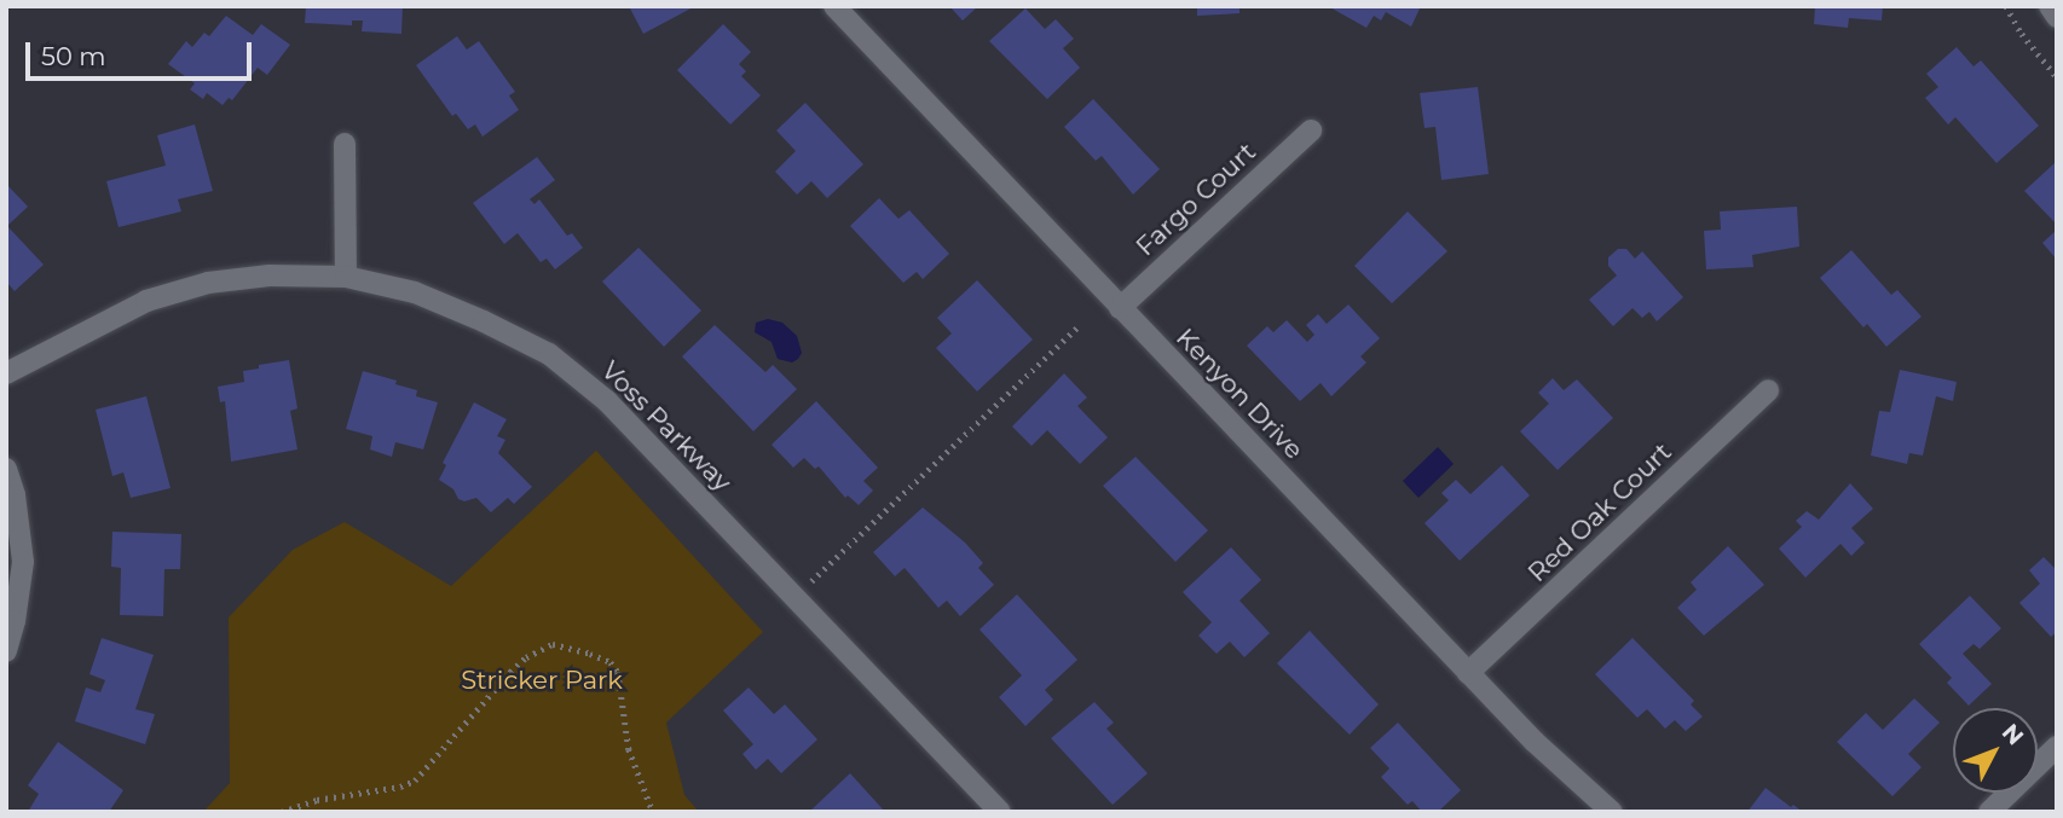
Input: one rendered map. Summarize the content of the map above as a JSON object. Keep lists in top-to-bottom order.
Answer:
{
  "streets": {
    "street": [
      "Fargo Court",
      "Kenyon Drive",
      "Voss Parkway",
      "Red Oak Court"
    ]
  },
  "crossings": [
    ["Fargo Court", "Kenyon Drive"],
    ["Kenyon Drive", "Red Oak Court"]
  ],
  "parks": ["Stricker Park"],
  "scale_bar": "50 m",
  "north": "top right"
}
